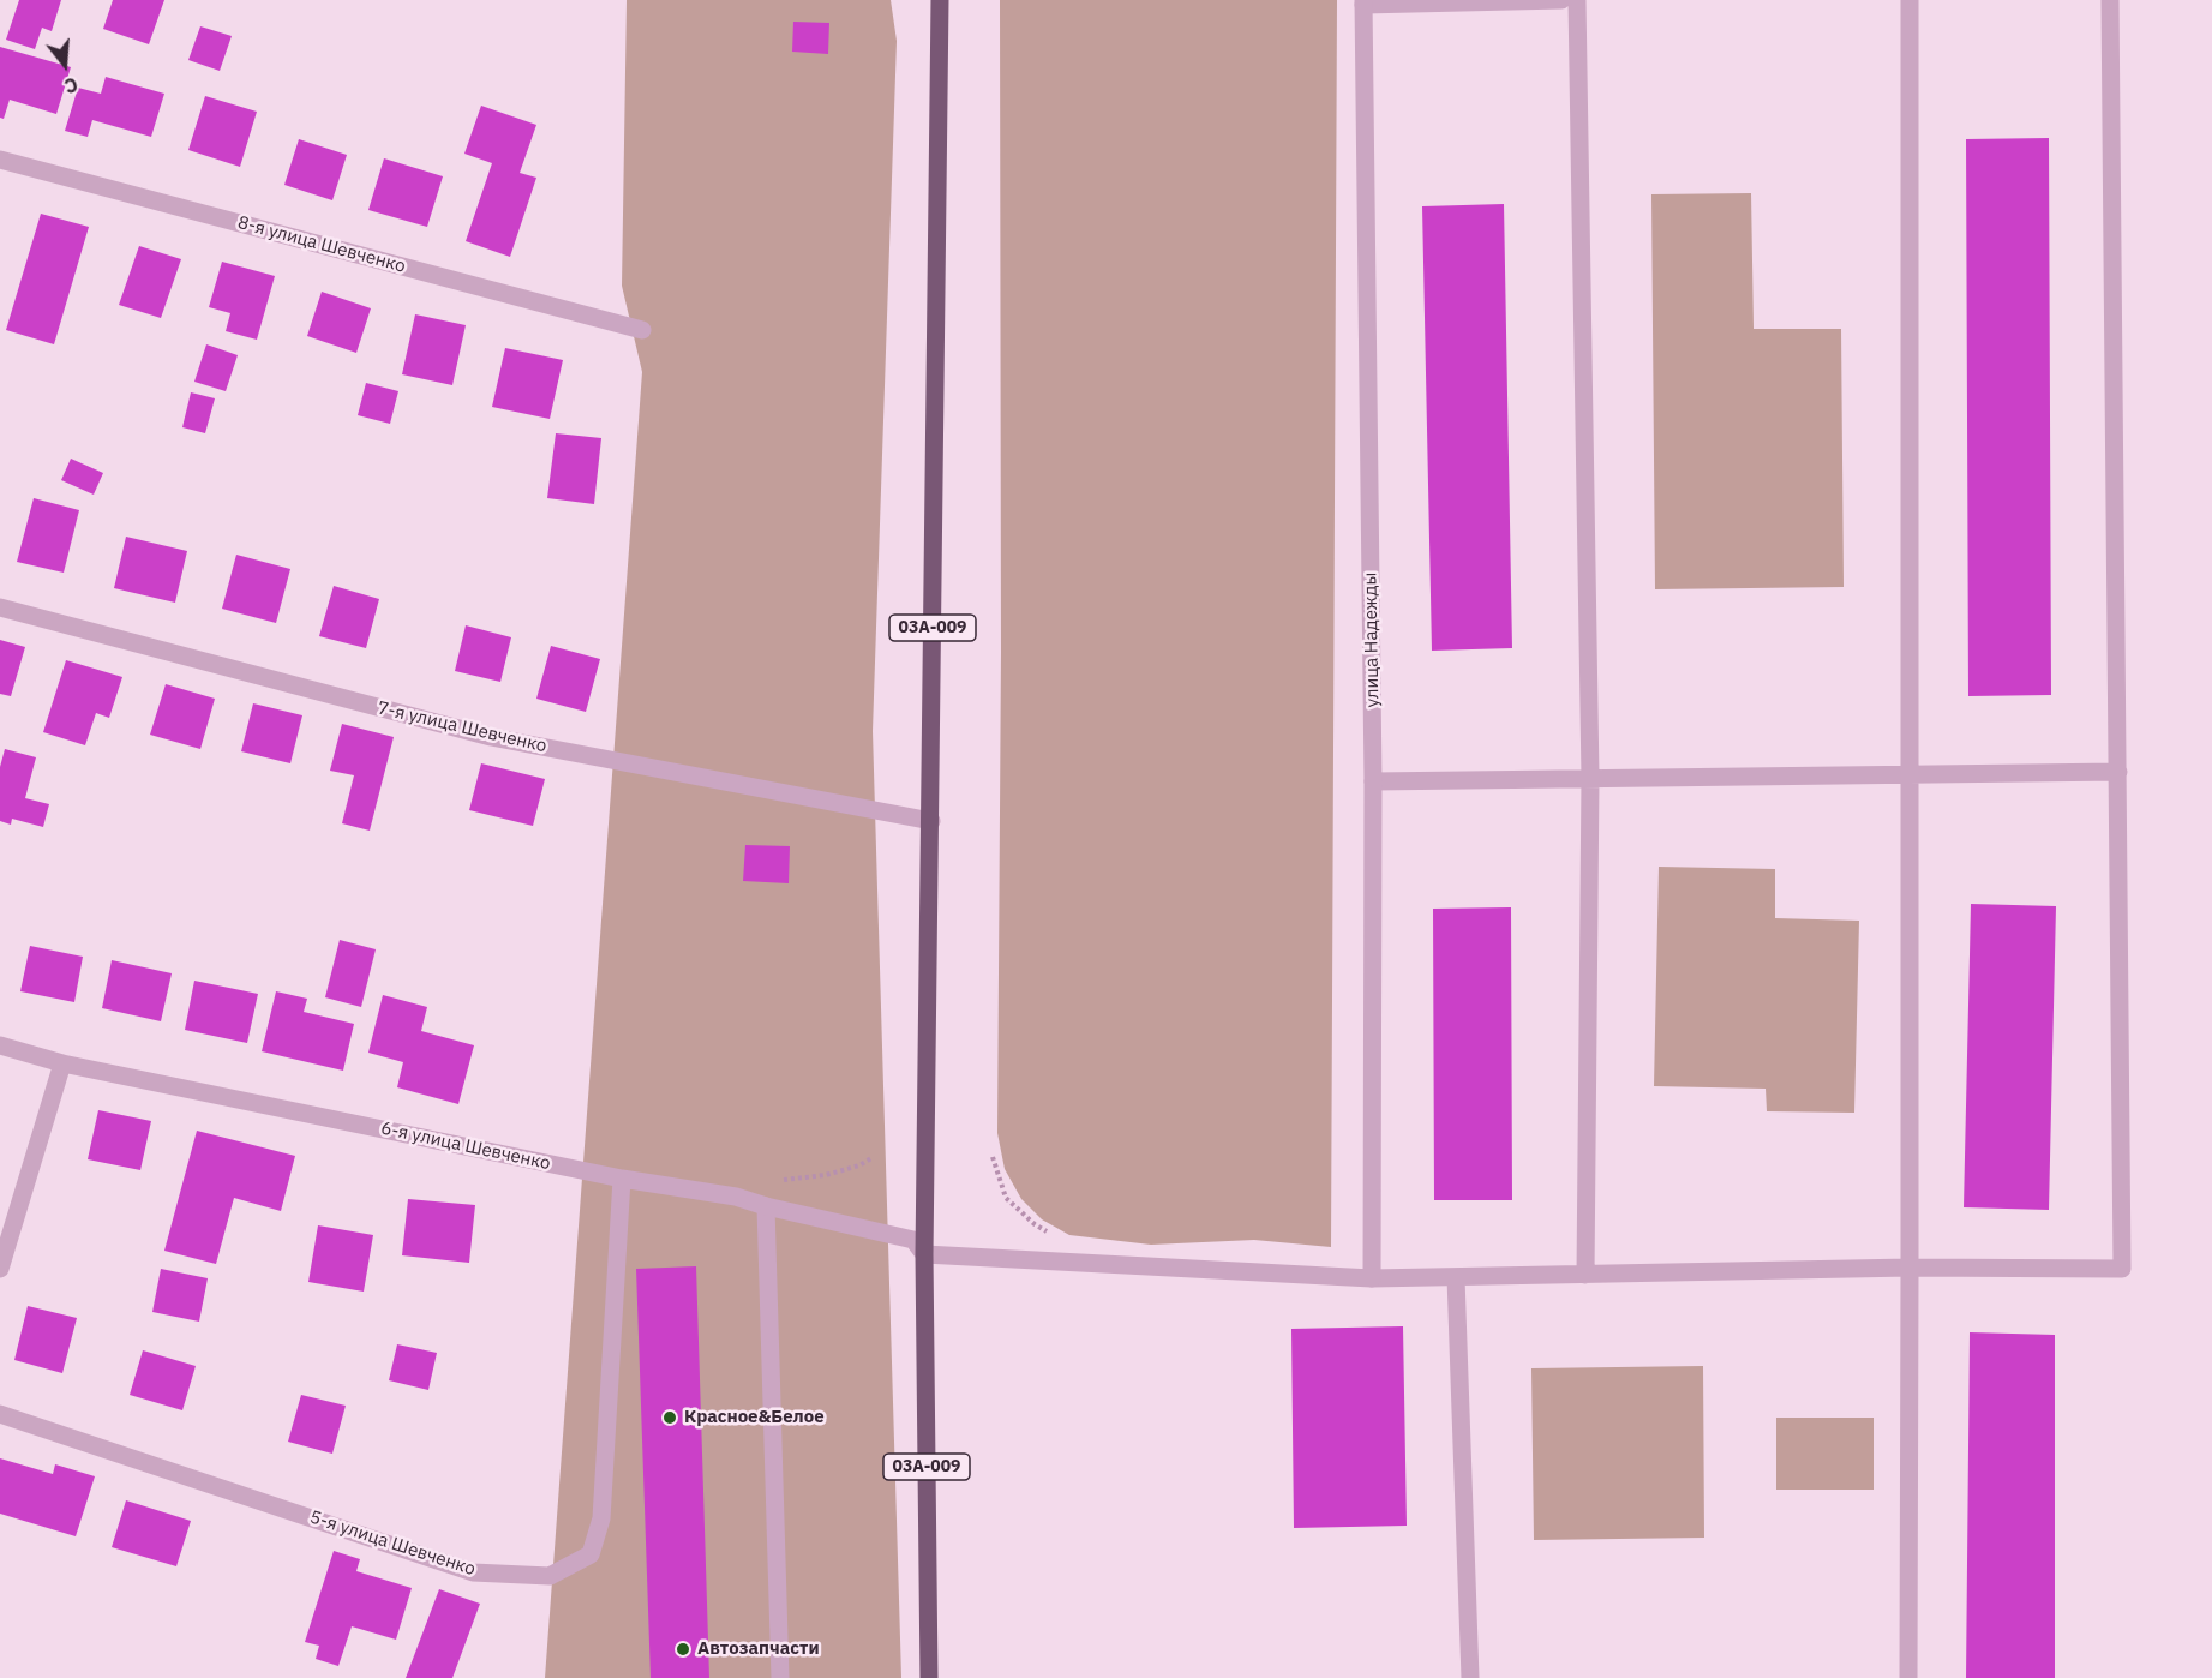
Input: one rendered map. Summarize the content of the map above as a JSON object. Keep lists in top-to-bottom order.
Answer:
{
  "streets": {
    "main road": ["03А-009"],
    "street": [
      "8-я улица Шевченко",
      "улица Надежды",
      "7-я улица Шевченко",
      "6-я улица Шевченко",
      "5-я улица Шевченко"
    ]
  },
  "crossings": [
    ["03А-009", "7-я улица Шевченко"],
    ["03А-009", "6-я улица Шевченко"],
    ["6-я улица Шевченко", "5-я улица Шевченко"]
  ],
  "places": ["Красное&Белое", "Автозапчасти"],
  "north": "bottom"
}
